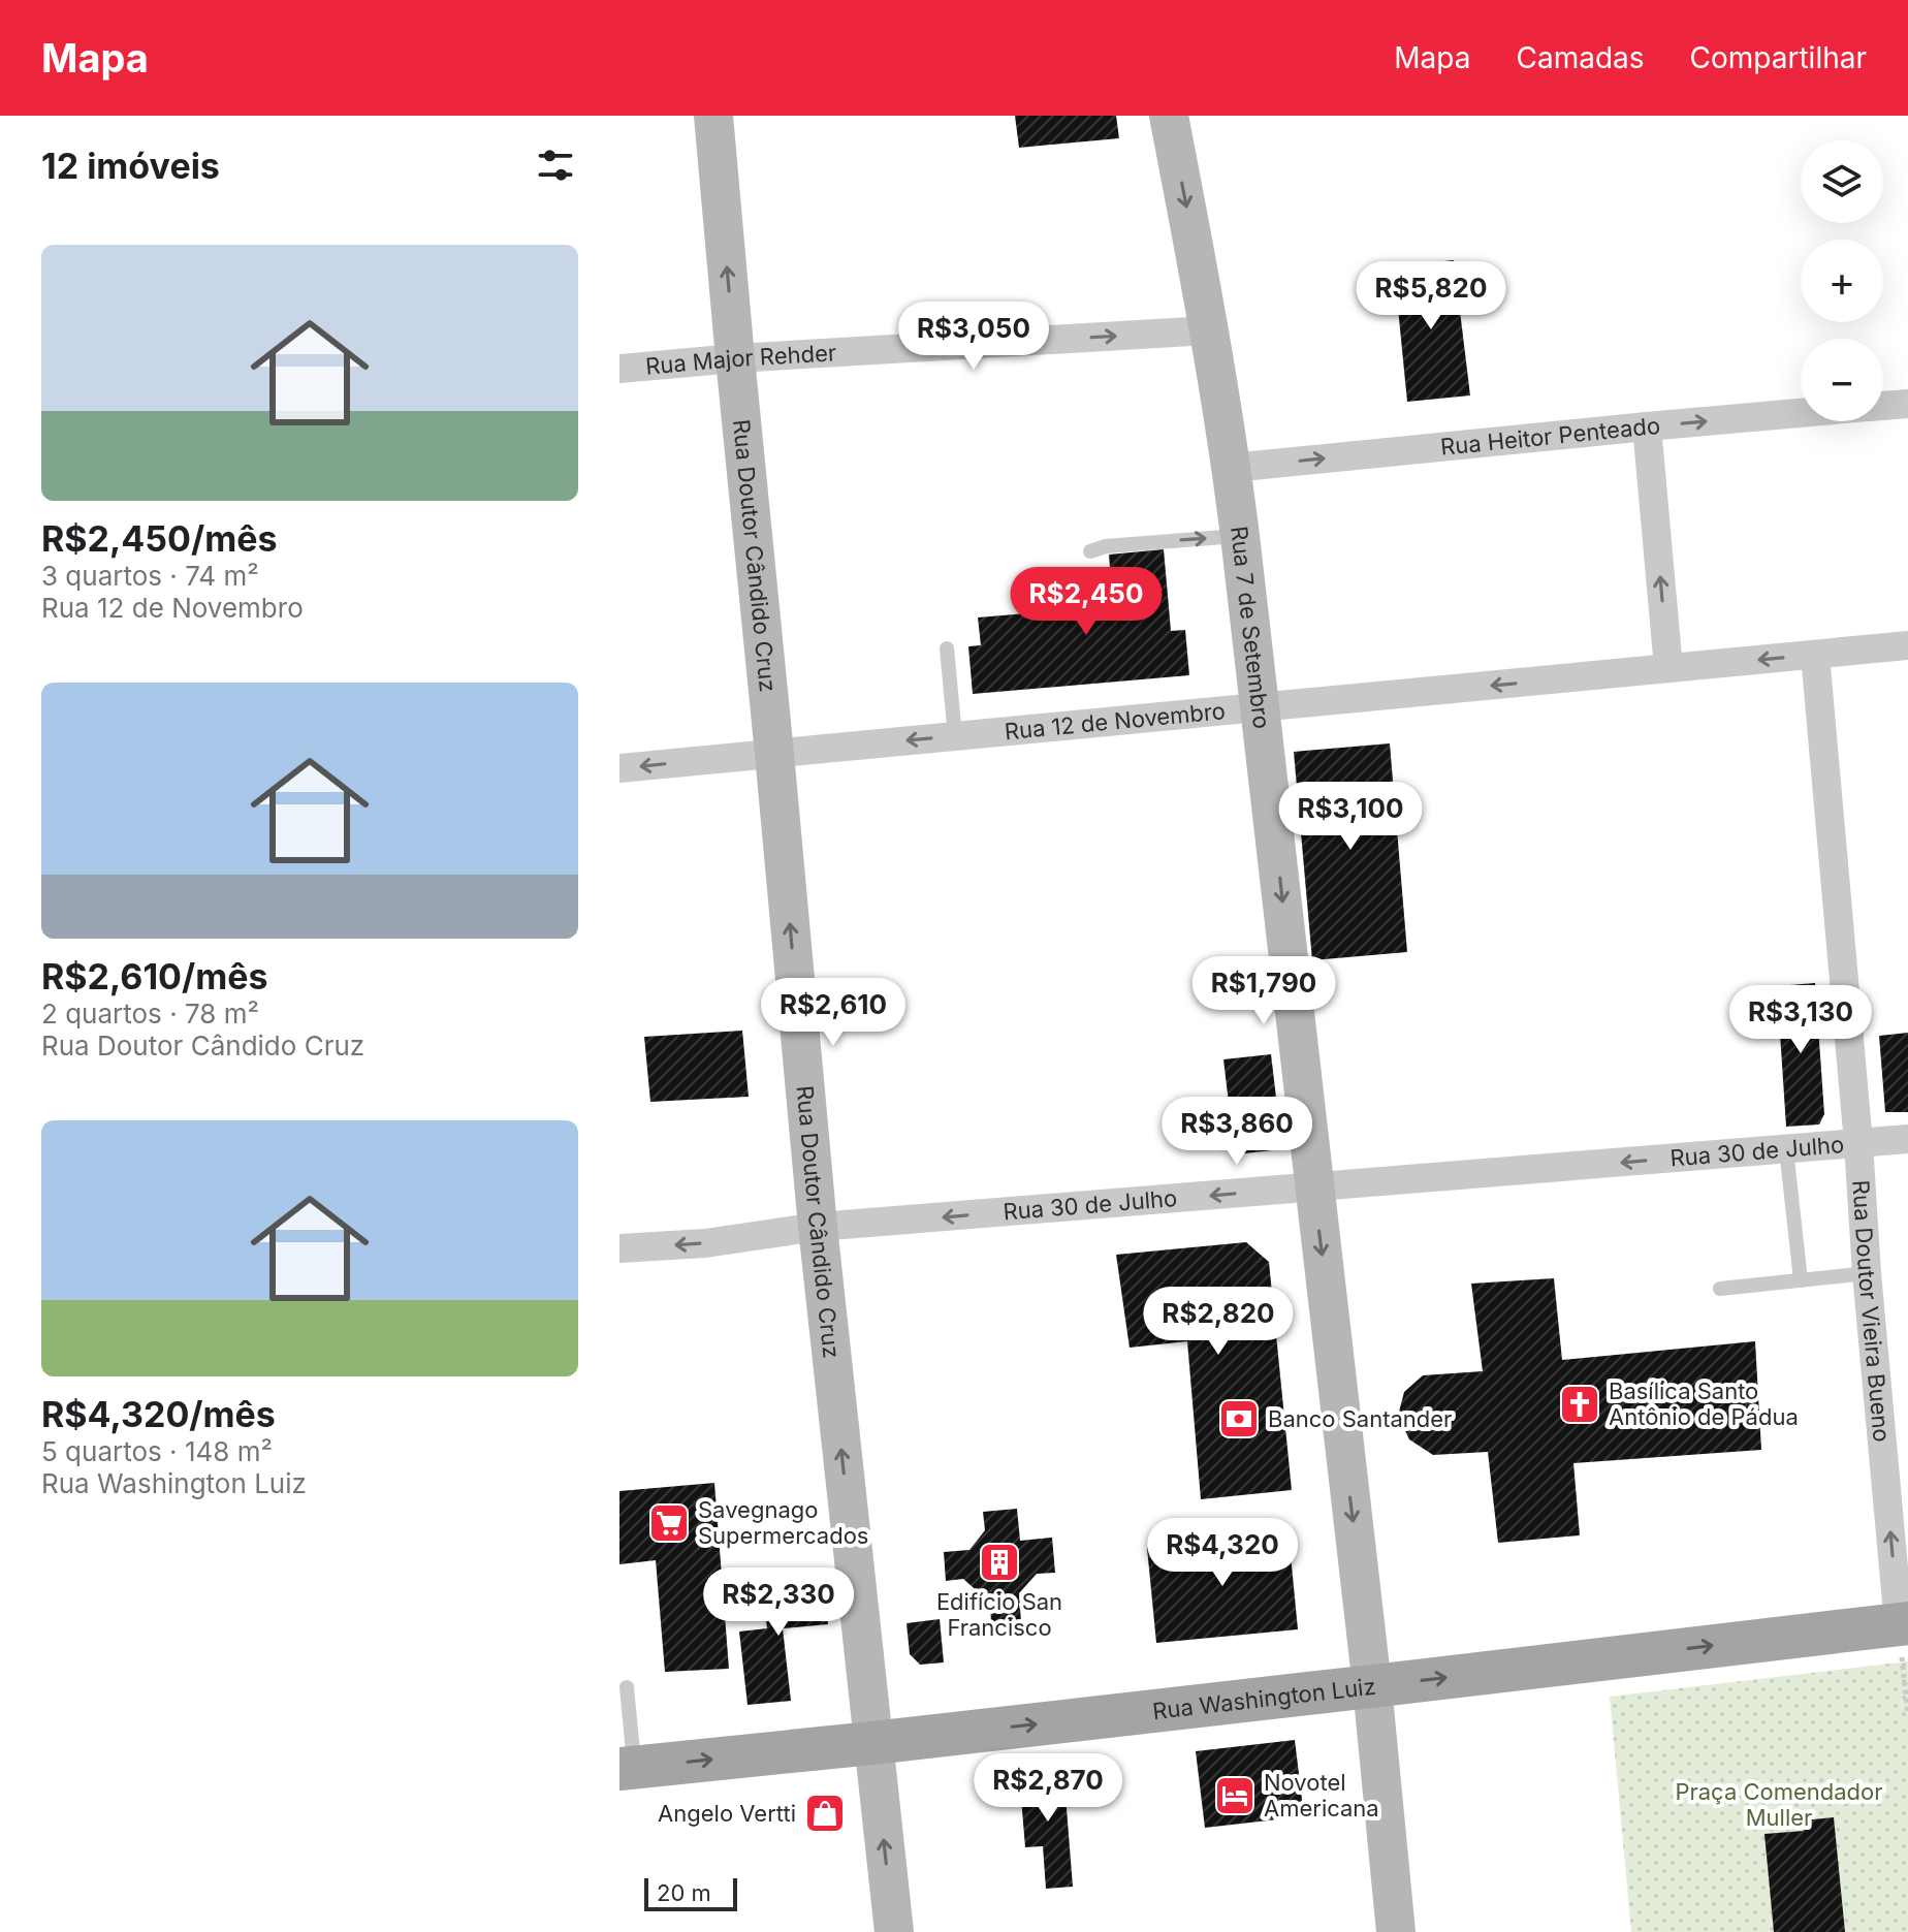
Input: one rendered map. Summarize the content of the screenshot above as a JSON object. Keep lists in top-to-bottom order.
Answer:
{
  "streets": {
    "main road": ["Rua Washington Luiz"],
    "street": [
      "Rua Major Rehder",
      "Rua Heitor Penteado",
      "Rua Doutor Cândido Cruz",
      "Rua 7 de Setembro",
      "Rua 12 de Novembro",
      "Rua 30 de Julho",
      "Rua Doutor Vieira Bueno"
    ]
  },
  "crossings": [
    ["Rua Major Rehder", "Rua Doutor Cândido Cruz"],
    ["Rua Major Rehder", "Rua 7 de Setembro"],
    ["Rua Heitor Penteado", "Rua 7 de Setembro"],
    ["Rua Doutor Cândido Cruz", "Rua 12 de Novembro"],
    ["Rua Doutor Cândido Cruz", "Rua 30 de Julho"],
    ["Rua Doutor Cândido Cruz", "Rua Washington Luiz"],
    ["Rua 7 de Setembro", "Rua 12 de Novembro"],
    ["Rua 7 de Setembro", "Rua 30 de Julho"],
    ["Rua 7 de Setembro", "Rua Washington Luiz"],
    ["Rua 12 de Novembro", "Rua Doutor Vieira Bueno"],
    ["Rua 30 de Julho", "Rua Doutor Vieira Bueno"],
    ["Rua Doutor Vieira Bueno", "Rua Washington Luiz"]
  ],
  "one_way": [
    "Rua Major Rehder",
    "Rua Heitor Penteado",
    "Rua Doutor Cândido Cruz",
    "Rua 7 de Setembro",
    "Rua 12 de Novembro",
    "Rua 30 de Julho",
    "Rua Doutor Vieira Bueno",
    "Rua Washington Luiz"
  ],
  "parks": ["Praça Comendador Muller"],
  "places": {
    "church": ["Basílica Santo Antônio de Pádua"],
    "bank": ["Banco Santander"],
    "supermarket": ["Savegnago Supermercados"],
    "building": ["Edifício San Francisco"],
    "hotel": ["Novotel Americana"],
    "shop": ["Angelo Vertti"]
  },
  "scale_bar": "20 m",
  "page": {
    "header": "Mapa",
    "nav": ["Mapa", "Camadas", "Compartilhar"],
    "heading": "12 imóveis",
    "map_buttons": ["+", "−"],
    "list": [
      {
        "name": "R$2,450/mês",
        "note": "3 quartos · 74 m² · Rua 12 de Novembro"
      },
      {
        "name": "R$2,610/mês",
        "note": "2 quartos · 78 m² · Rua Doutor Cândido Cruz"
      },
      {
        "name": "R$4,320/mês",
        "note": "5 quartos · 148 m² · Rua Washington Luiz"
      }
    ],
    "price": [
      "R$5,820",
      "R$3,050",
      "R$2,450",
      "R$3,100",
      "R$1,790",
      "R$2,610",
      "R$3,130",
      "R$3,860",
      "R$2,820",
      "R$4,320",
      "R$2,330",
      "R$2,870"
    ],
    "scale": "20 m"
  }
}
